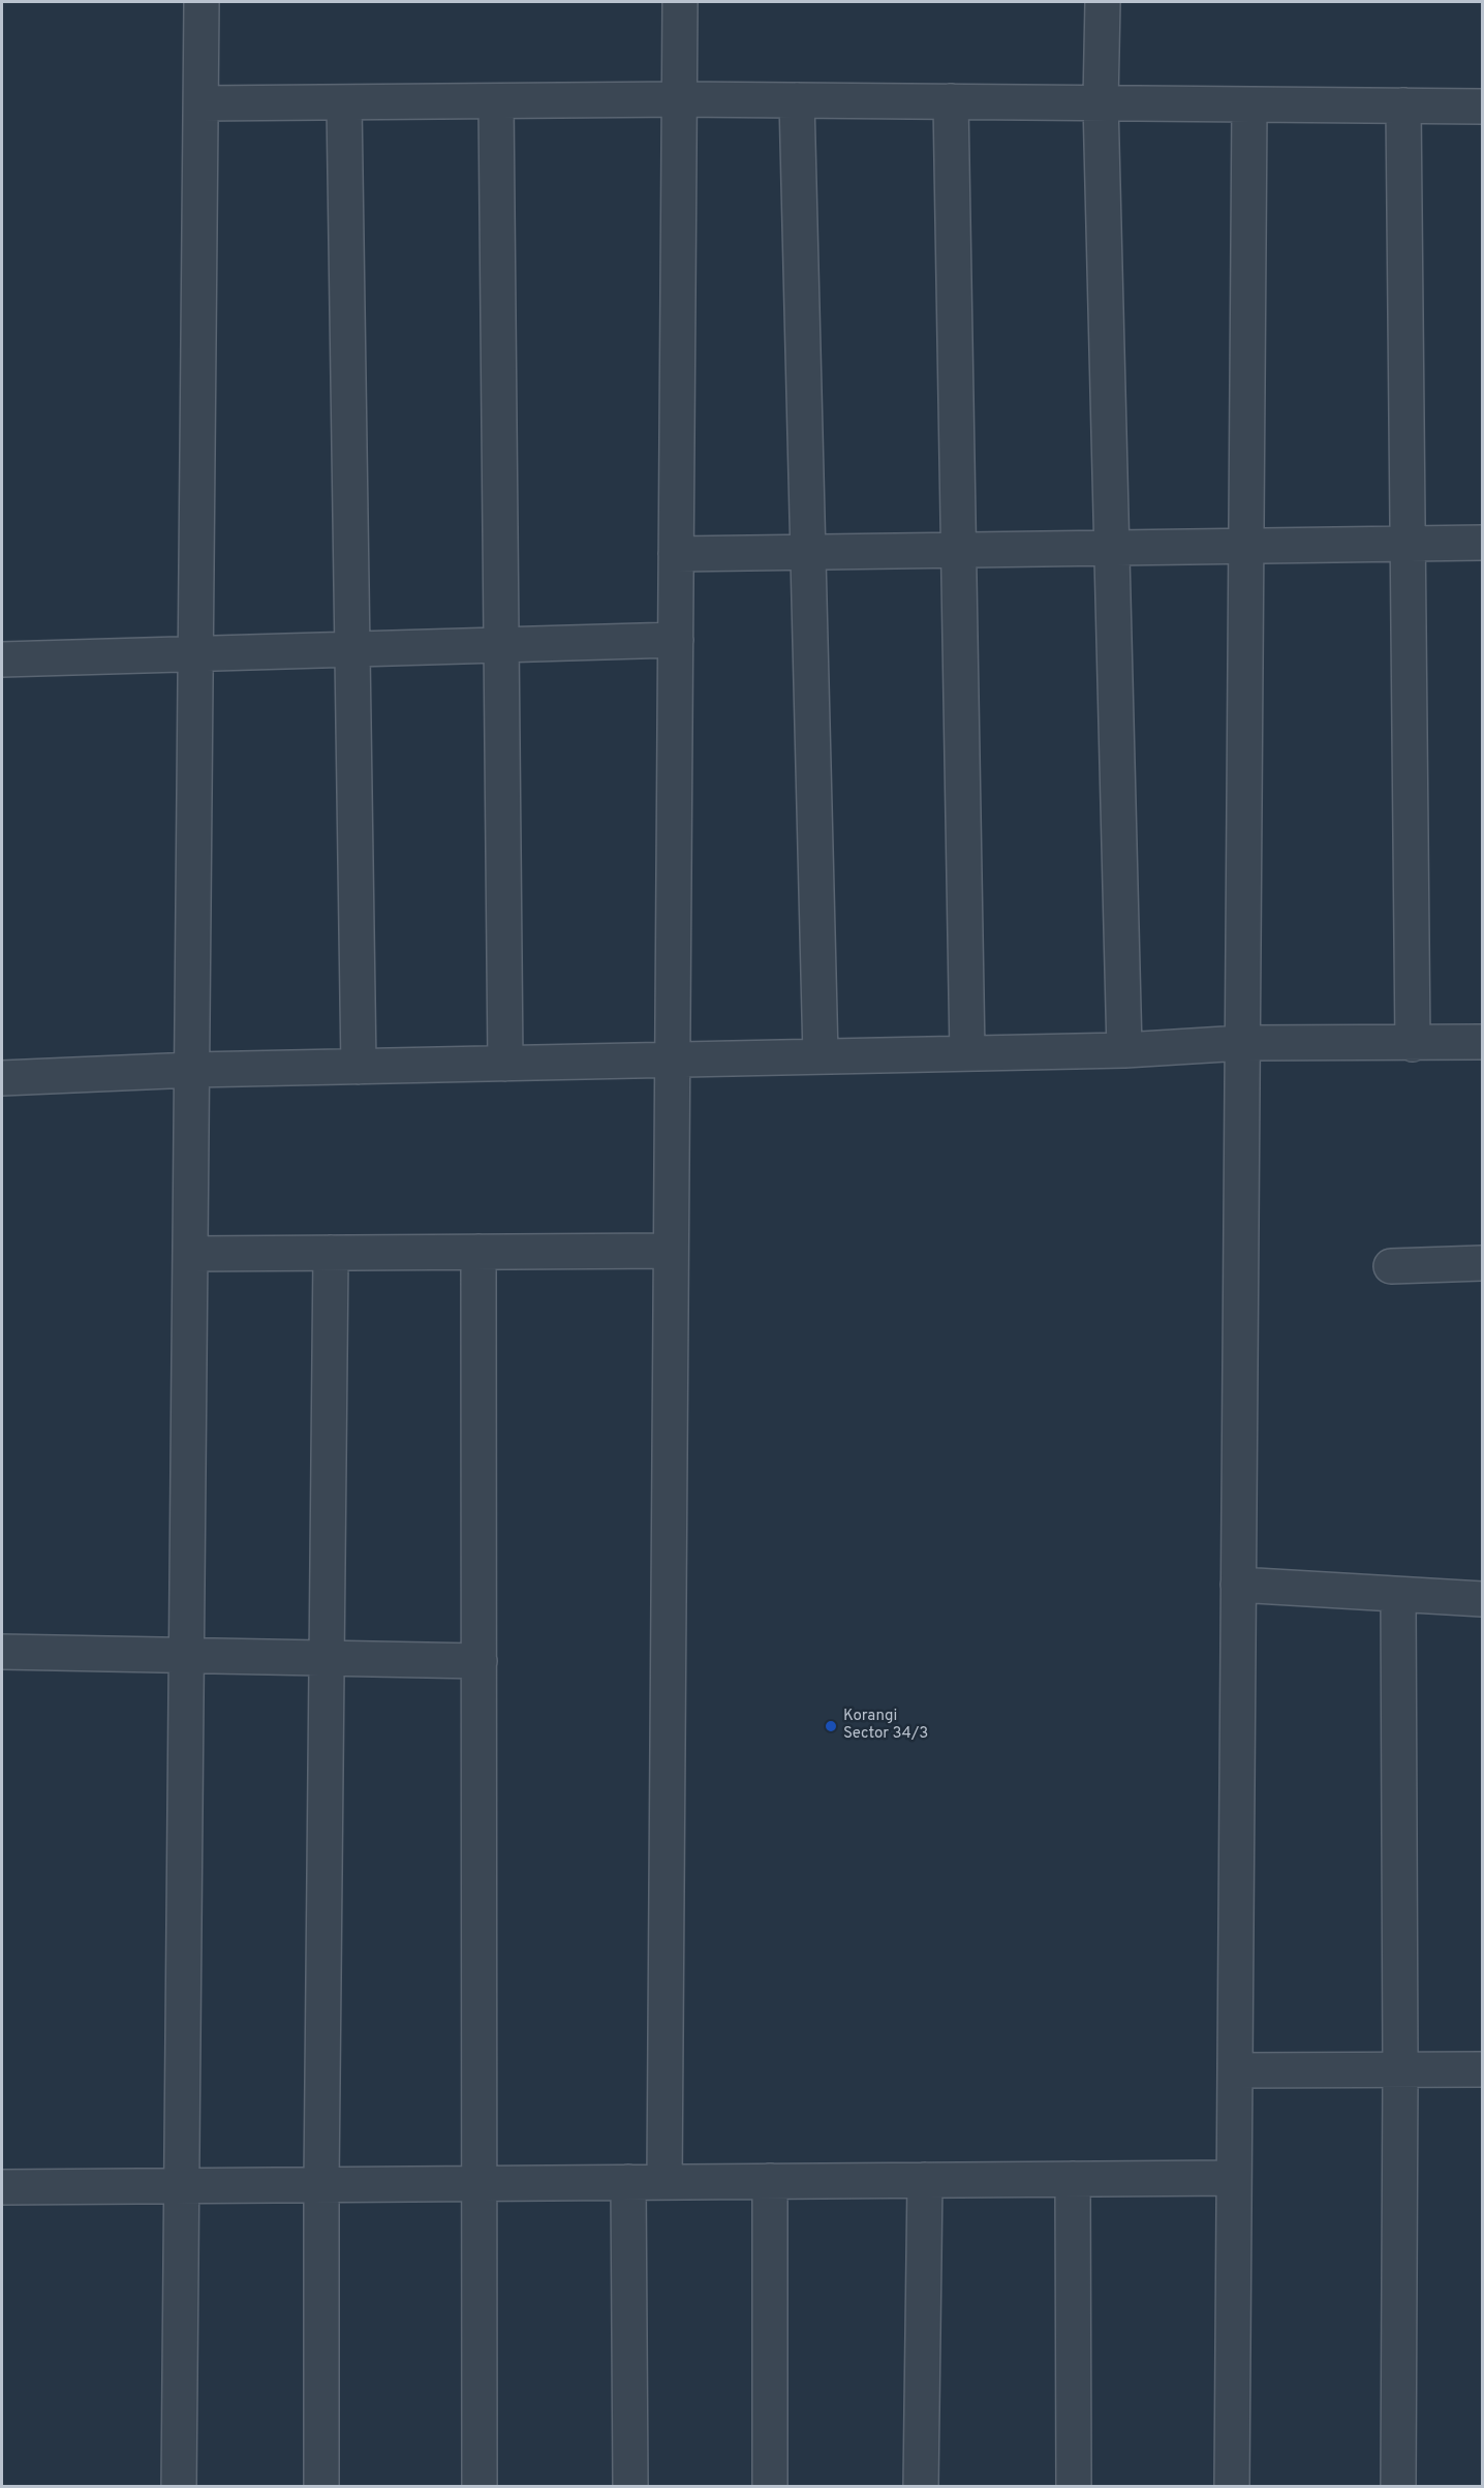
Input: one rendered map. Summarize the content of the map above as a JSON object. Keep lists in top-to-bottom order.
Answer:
{
  "places": ["Korangi Sector 34/3"]
}
